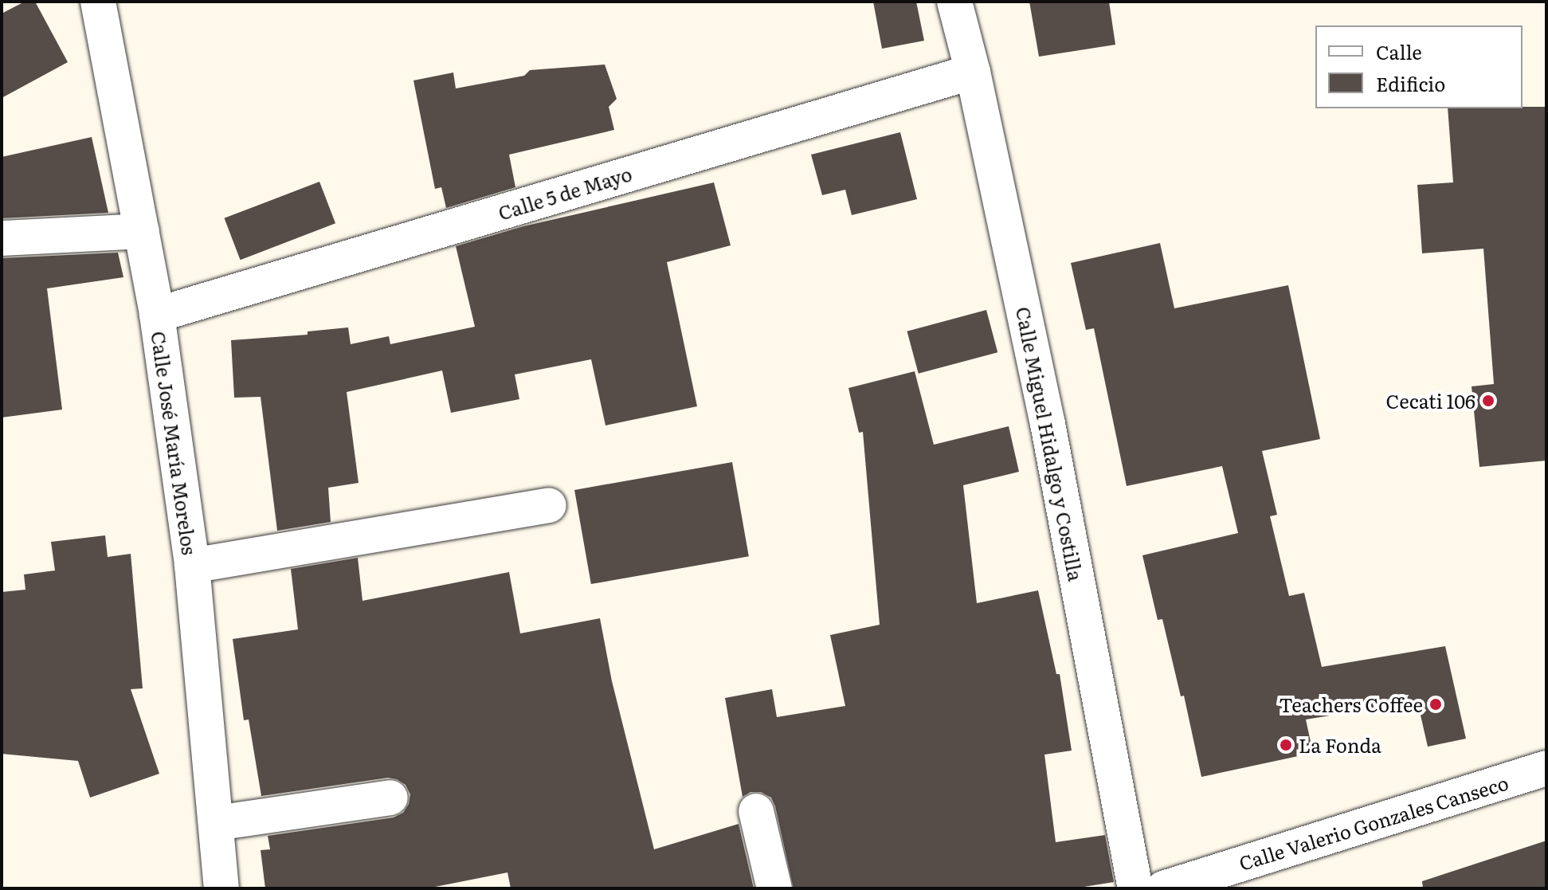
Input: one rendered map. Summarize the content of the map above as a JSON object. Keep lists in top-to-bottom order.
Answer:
{
  "streets": {
    "street": [
      "Calle 5 de Mayo",
      "Calle José María Morelos",
      "Calle Miguel Hidalgo y Costilla",
      "Calle Valerio Gonzales Canseco"
    ]
  },
  "crossings": [
    ["Calle 5 de Mayo", "Calle José María Morelos"],
    ["Calle 5 de Mayo", "Calle Miguel Hidalgo y Costilla"]
  ],
  "places": ["Cecati 106", "Teachers Coffee", "La Fonda"],
  "legend": ["Calle", "Edificio"]
}
